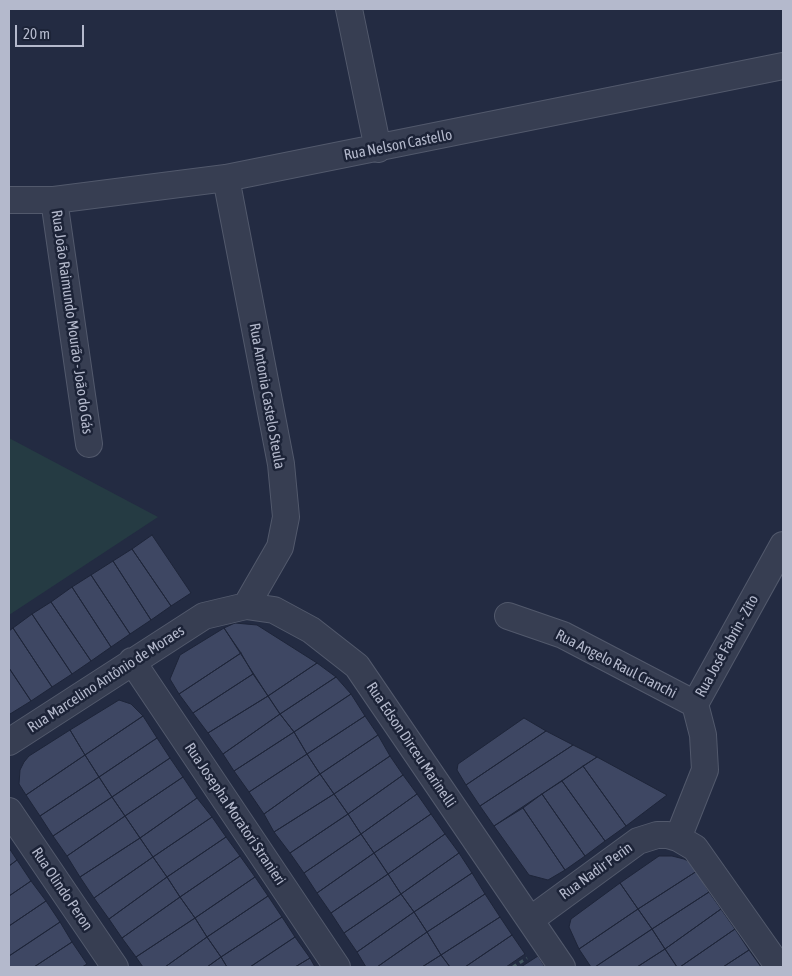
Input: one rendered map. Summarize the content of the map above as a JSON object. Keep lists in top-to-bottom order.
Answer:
{
  "streets": {
    "street": [
      "Rua Nelson Castello",
      "Rua João Raimundo Mourão - João do Gás",
      "Rua Antonia Castelo Steula",
      "Rua José Fabrin - Zito",
      "Rua Angelo Raul Cranchi",
      "Rua Marcelino Antônio de Moraes",
      "Rua Edson Dirceu Marinelli",
      "Rua Josepha Moratori Stranieri",
      "Rua Nadir Perin",
      "Rua Olindo Peron"
    ]
  },
  "crossings": [
    ["Rua Nelson Castello", "Rua João Raimundo Mourão - João do Gás"],
    ["Rua Nelson Castello", "Rua Antonia Castelo Steula"],
    ["Rua Antonia Castelo Steula", "Rua Edson Dirceu Marinelli"],
    ["Rua José Fabrin - Zito", "Rua Angelo Raul Cranchi"],
    ["Rua José Fabrin - Zito", "Rua Nadir Perin"],
    ["Rua Marcelino Antônio de Moraes", "Rua Edson Dirceu Marinelli"],
    ["Rua Marcelino Antônio de Moraes", "Rua Josepha Moratori Stranieri"],
    ["Rua Edson Dirceu Marinelli", "Rua Nadir Perin"]
  ],
  "scale_bar": "20 m"
}
